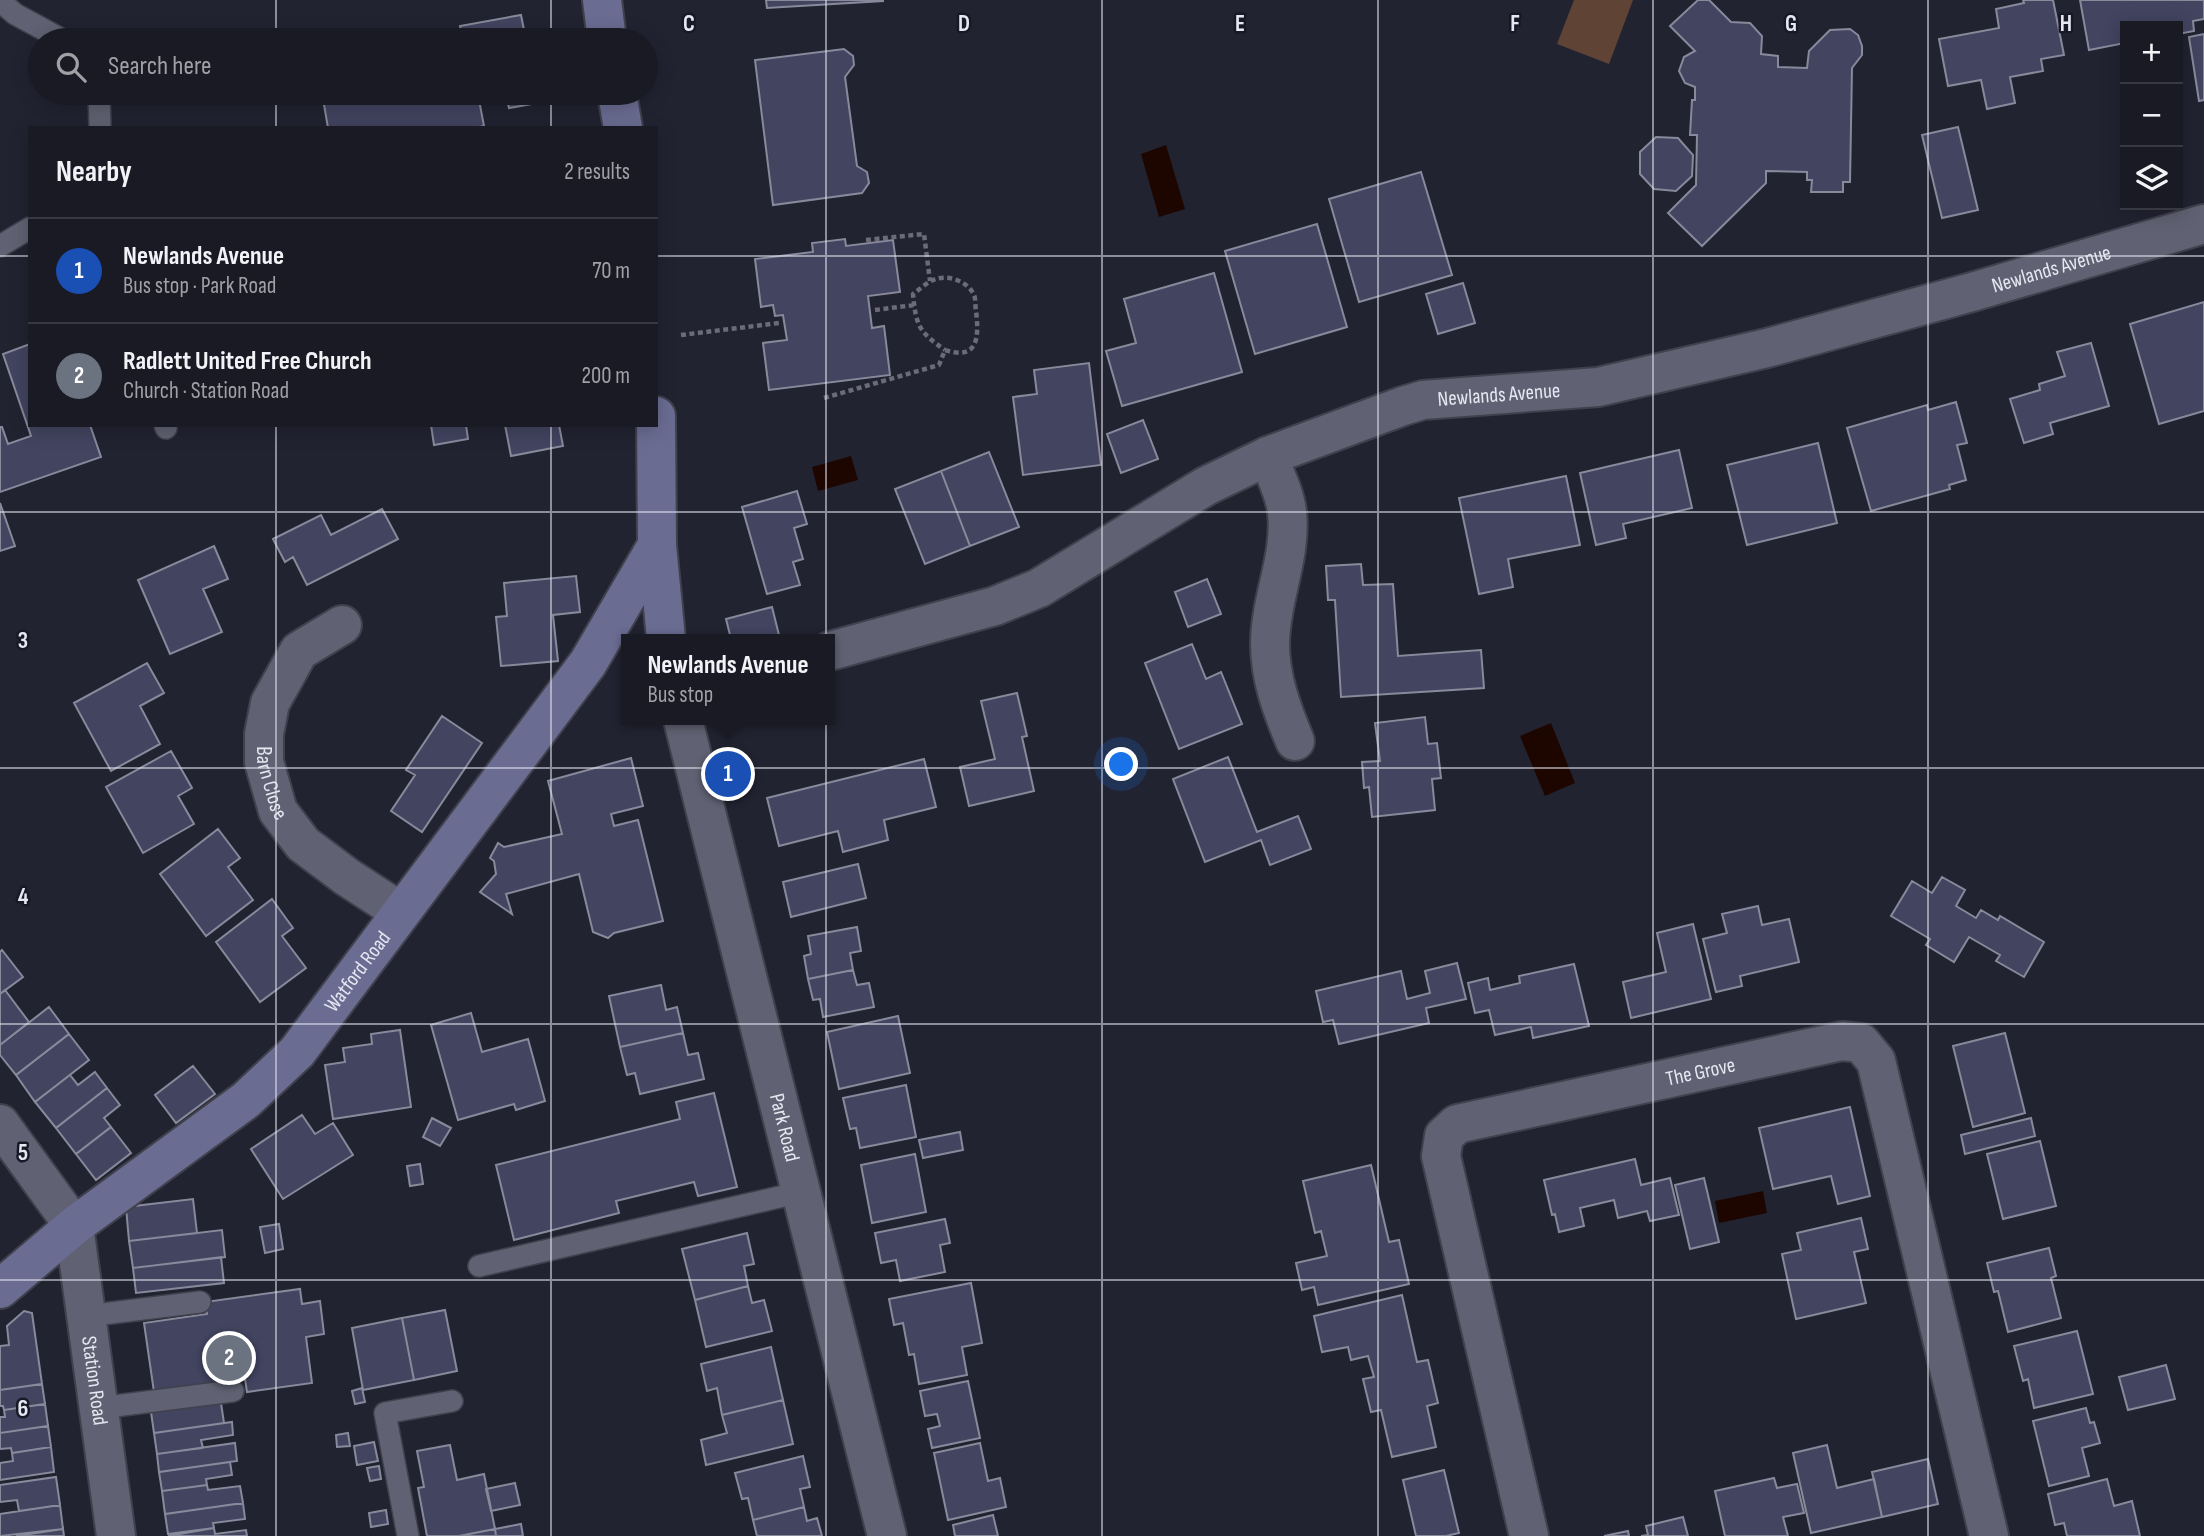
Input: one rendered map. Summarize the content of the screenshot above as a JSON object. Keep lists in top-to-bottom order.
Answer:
{
  "streets": {
    "main road": ["Watford Road"],
    "street": [
      "Newlands Avenue",
      "Barn Close",
      "The Grove",
      "Park Road",
      "Station Road"
    ]
  },
  "crossings": [
    ["Barn Close", "Watford Road"],
    ["Watford Road", "Station Road"]
  ],
  "page": {
    "map_buttons": ["+", "−"],
    "search": "Search here",
    "heading": ["Nearby", "2 results"],
    "list": [
      {
        "mark": "1",
        "name": "Newlands Avenue",
        "note": "Bus stop · Park Road",
        "value": "70 m"
      },
      {
        "mark": "2",
        "name": "Radlett United Free Church",
        "note": "Church · Station Road",
        "value": "200 m"
      }
    ],
    "popup": ["Newlands Avenue", "Bus stop"],
    "pins": ["1", "2"]
  },
  "grid": {
    "columns": [
      "C",
      "D",
      "E",
      "F",
      "G",
      "H"
    ],
    "rows": [
      "3",
      "4",
      "5",
      "6"
    ]
  }
}
